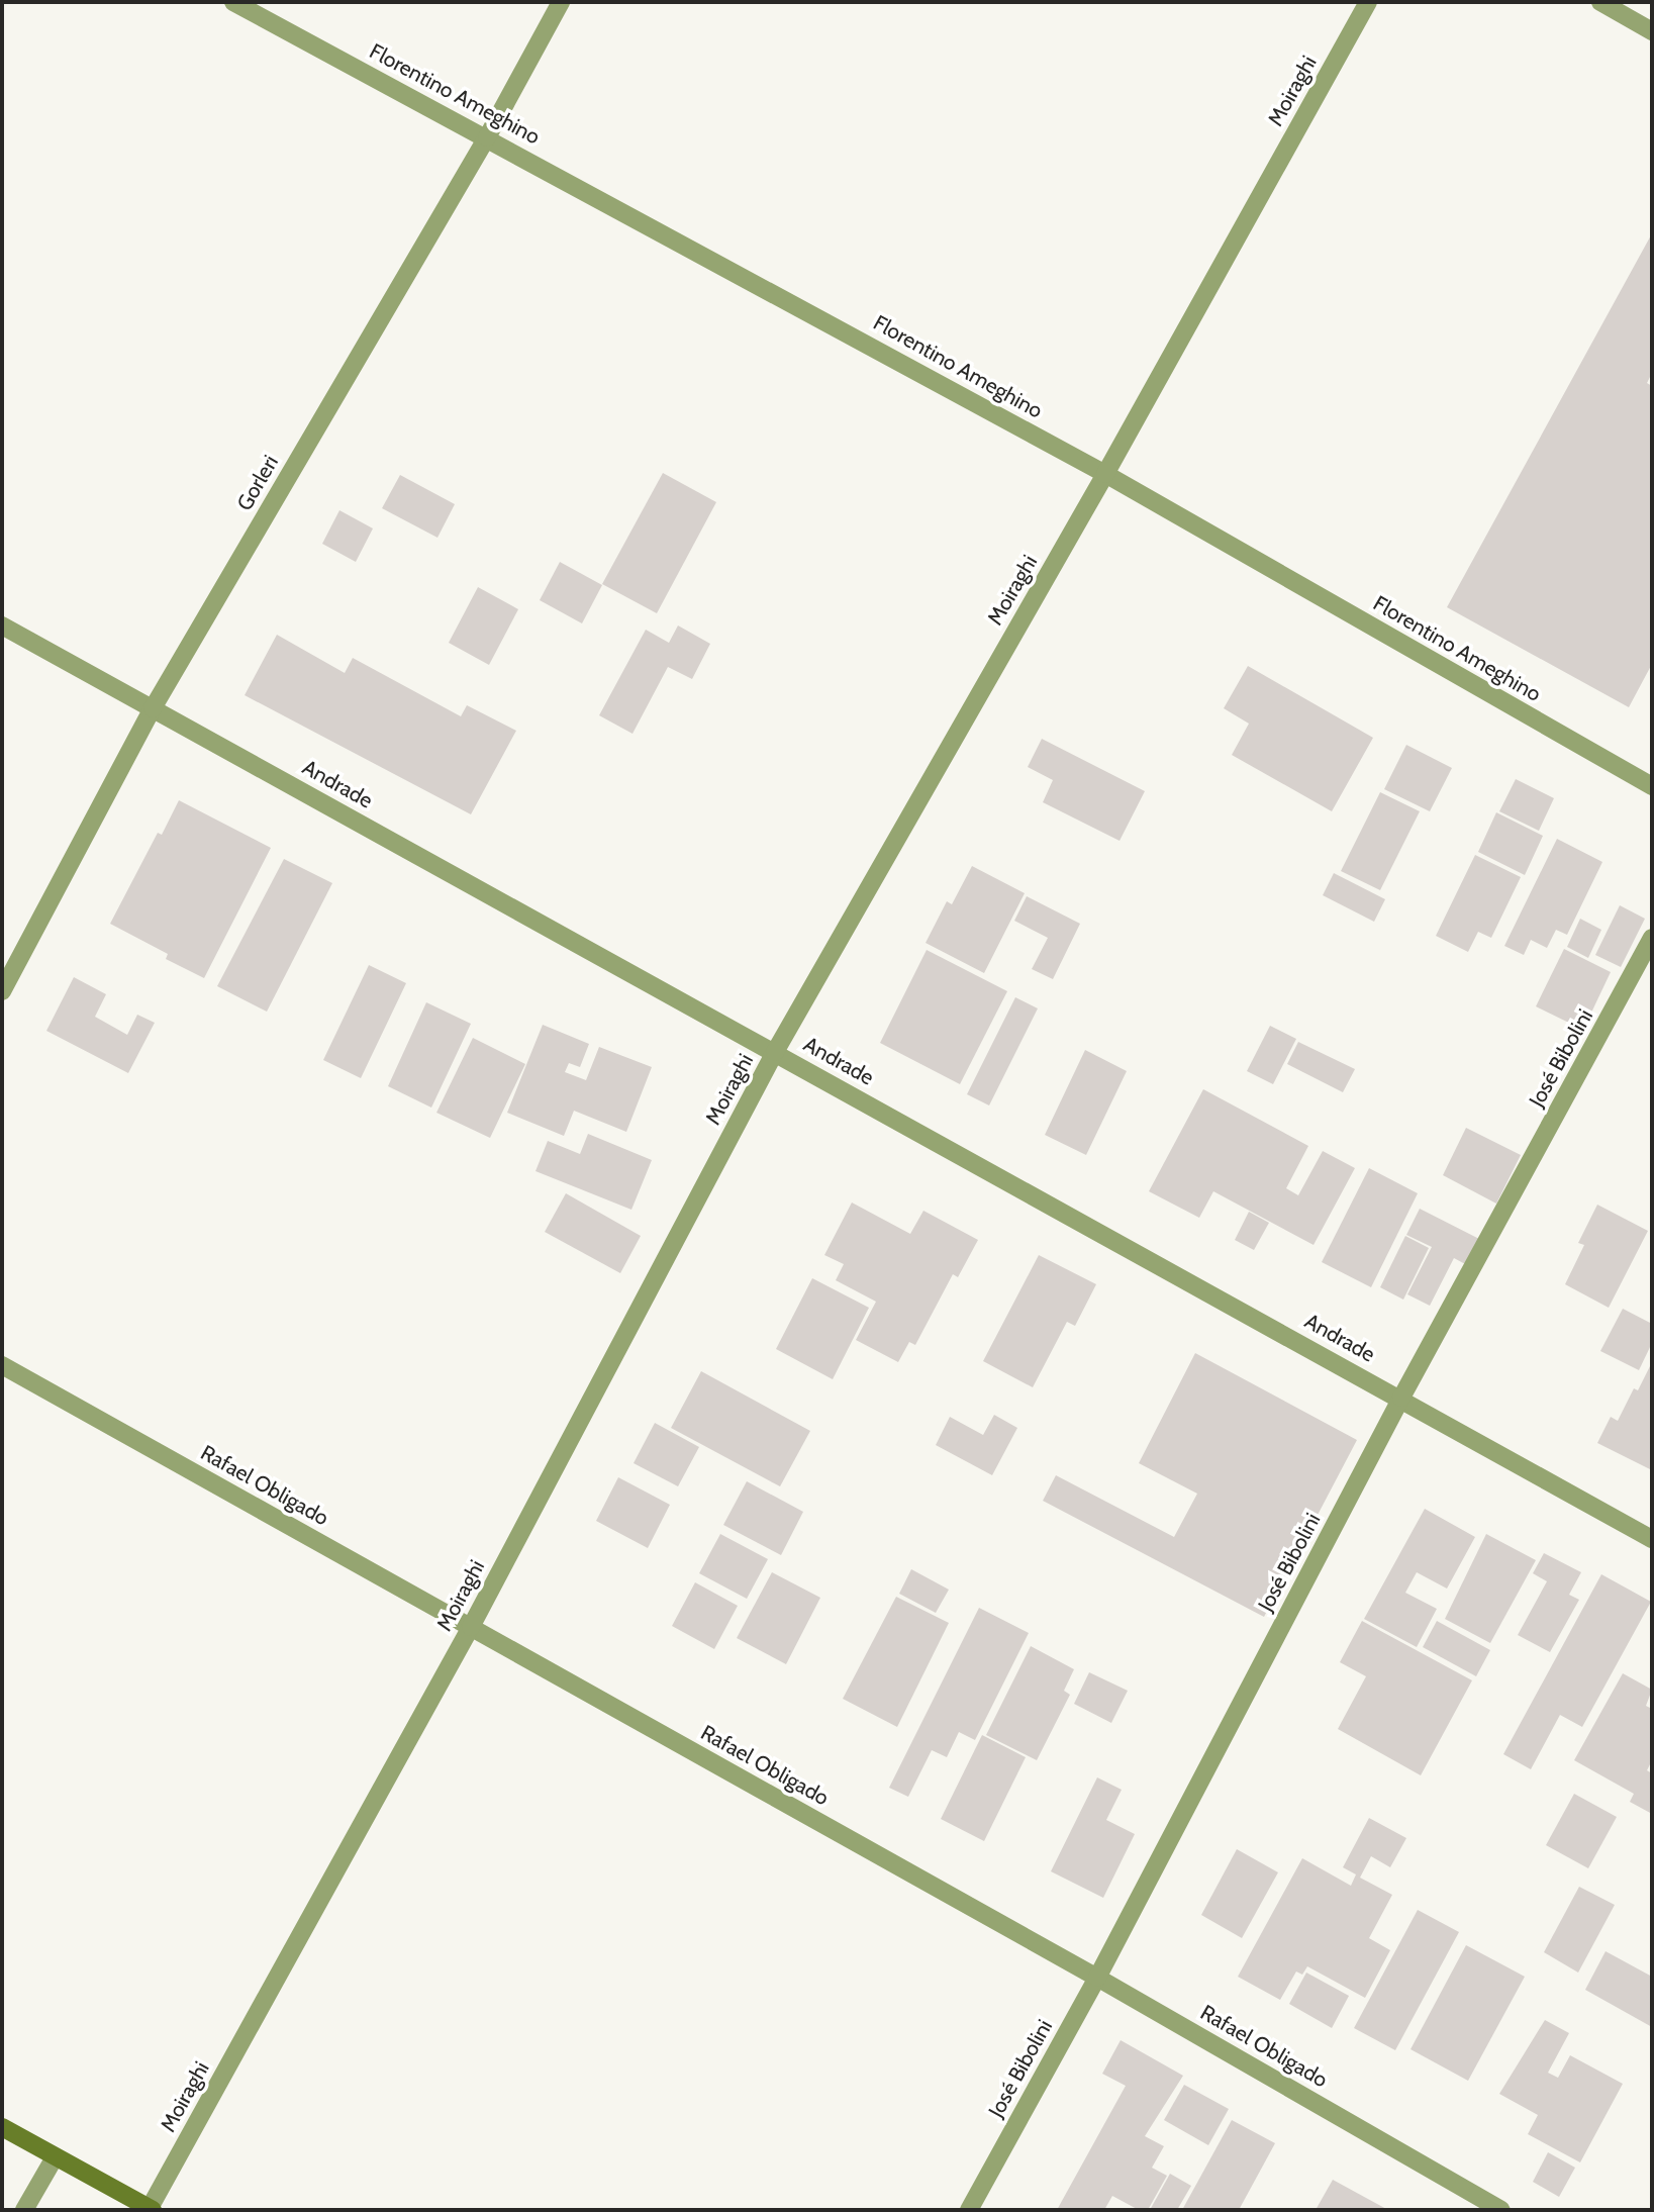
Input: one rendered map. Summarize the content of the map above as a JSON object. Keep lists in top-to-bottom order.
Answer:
{
  "streets": {
    "street": [
      "Moiraghi",
      "Florentino Ameghino",
      "Gorleri",
      "Andrade",
      "José Bibolini",
      "Rafael Obligado"
    ]
  },
  "crossings": [
    ["Moiraghi", "Florentino Ameghino"],
    ["Moiraghi", "Andrade"],
    ["Moiraghi", "Rafael Obligado"],
    ["Florentino Ameghino", "Gorleri"],
    ["Gorleri", "Andrade"],
    ["Andrade", "José Bibolini"],
    ["José Bibolini", "Rafael Obligado"]
  ]
}
